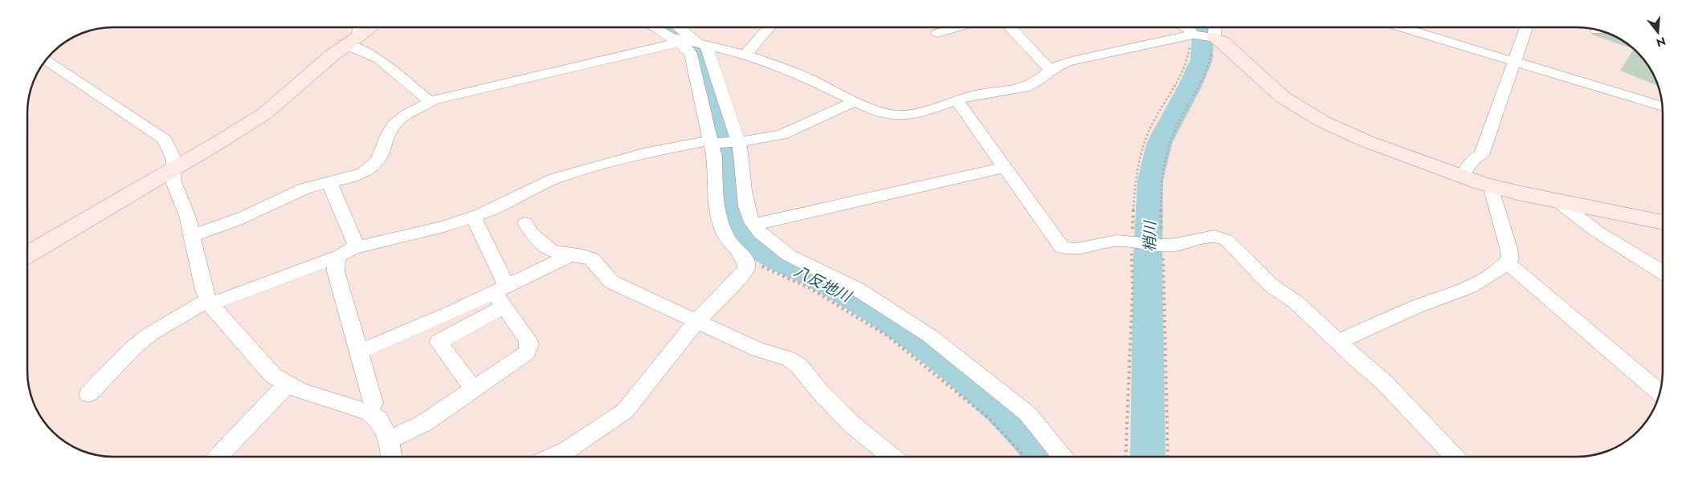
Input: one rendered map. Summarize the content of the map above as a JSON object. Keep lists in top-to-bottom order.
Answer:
{
  "water": ["梢川", "八反地川"],
  "north": "bottom"
}
